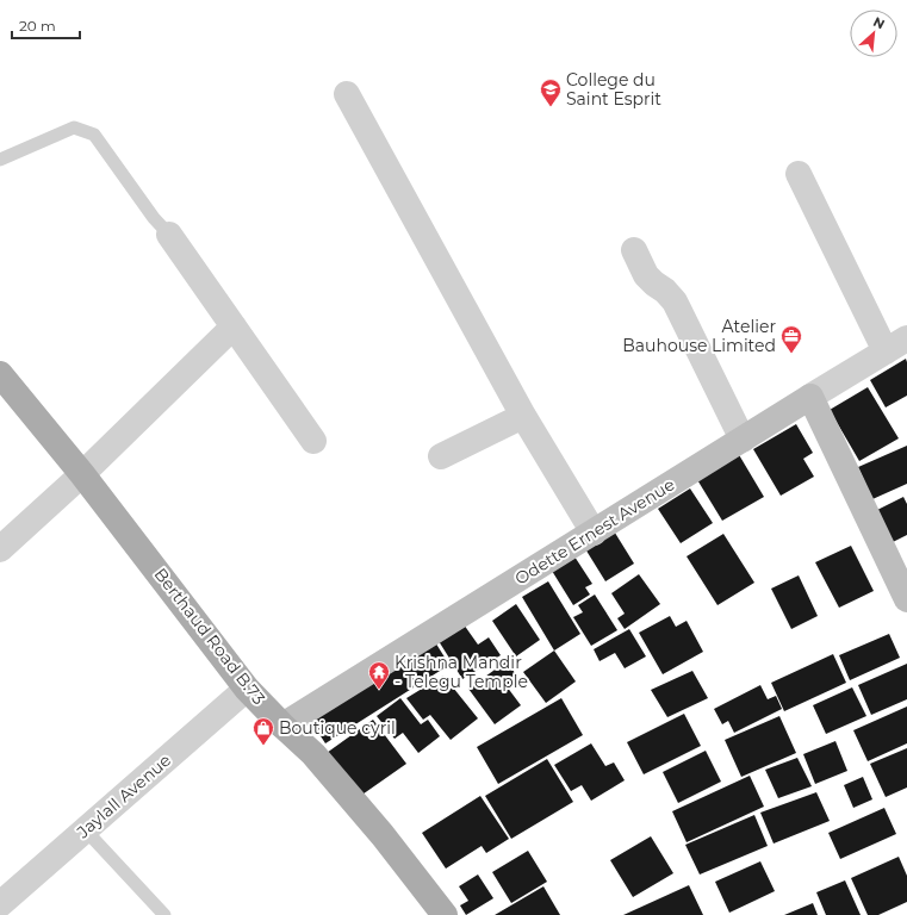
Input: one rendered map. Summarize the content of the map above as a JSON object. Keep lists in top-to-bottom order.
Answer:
{
  "streets": {
    "main road": ["Berthaud Road B.73"],
    "street": ["Odette Ernest Avenue", "Jaylall Avenue"]
  },
  "crossings": [
    ["Odette Ernest Avenue", "Berthaud Road B.73"],
    ["Berthaud Road B.73", "Jaylall Avenue"]
  ],
  "places": {
    "school or university": ["College du Saint Esprit"],
    "office": ["Atelier Bauhouse Limited"],
    "temple": ["Krishna Mandir - Telegu Temple"],
    "shop": ["Boutique cyril"]
  },
  "scale_bar": "20 m",
  "north": "top right"
}
